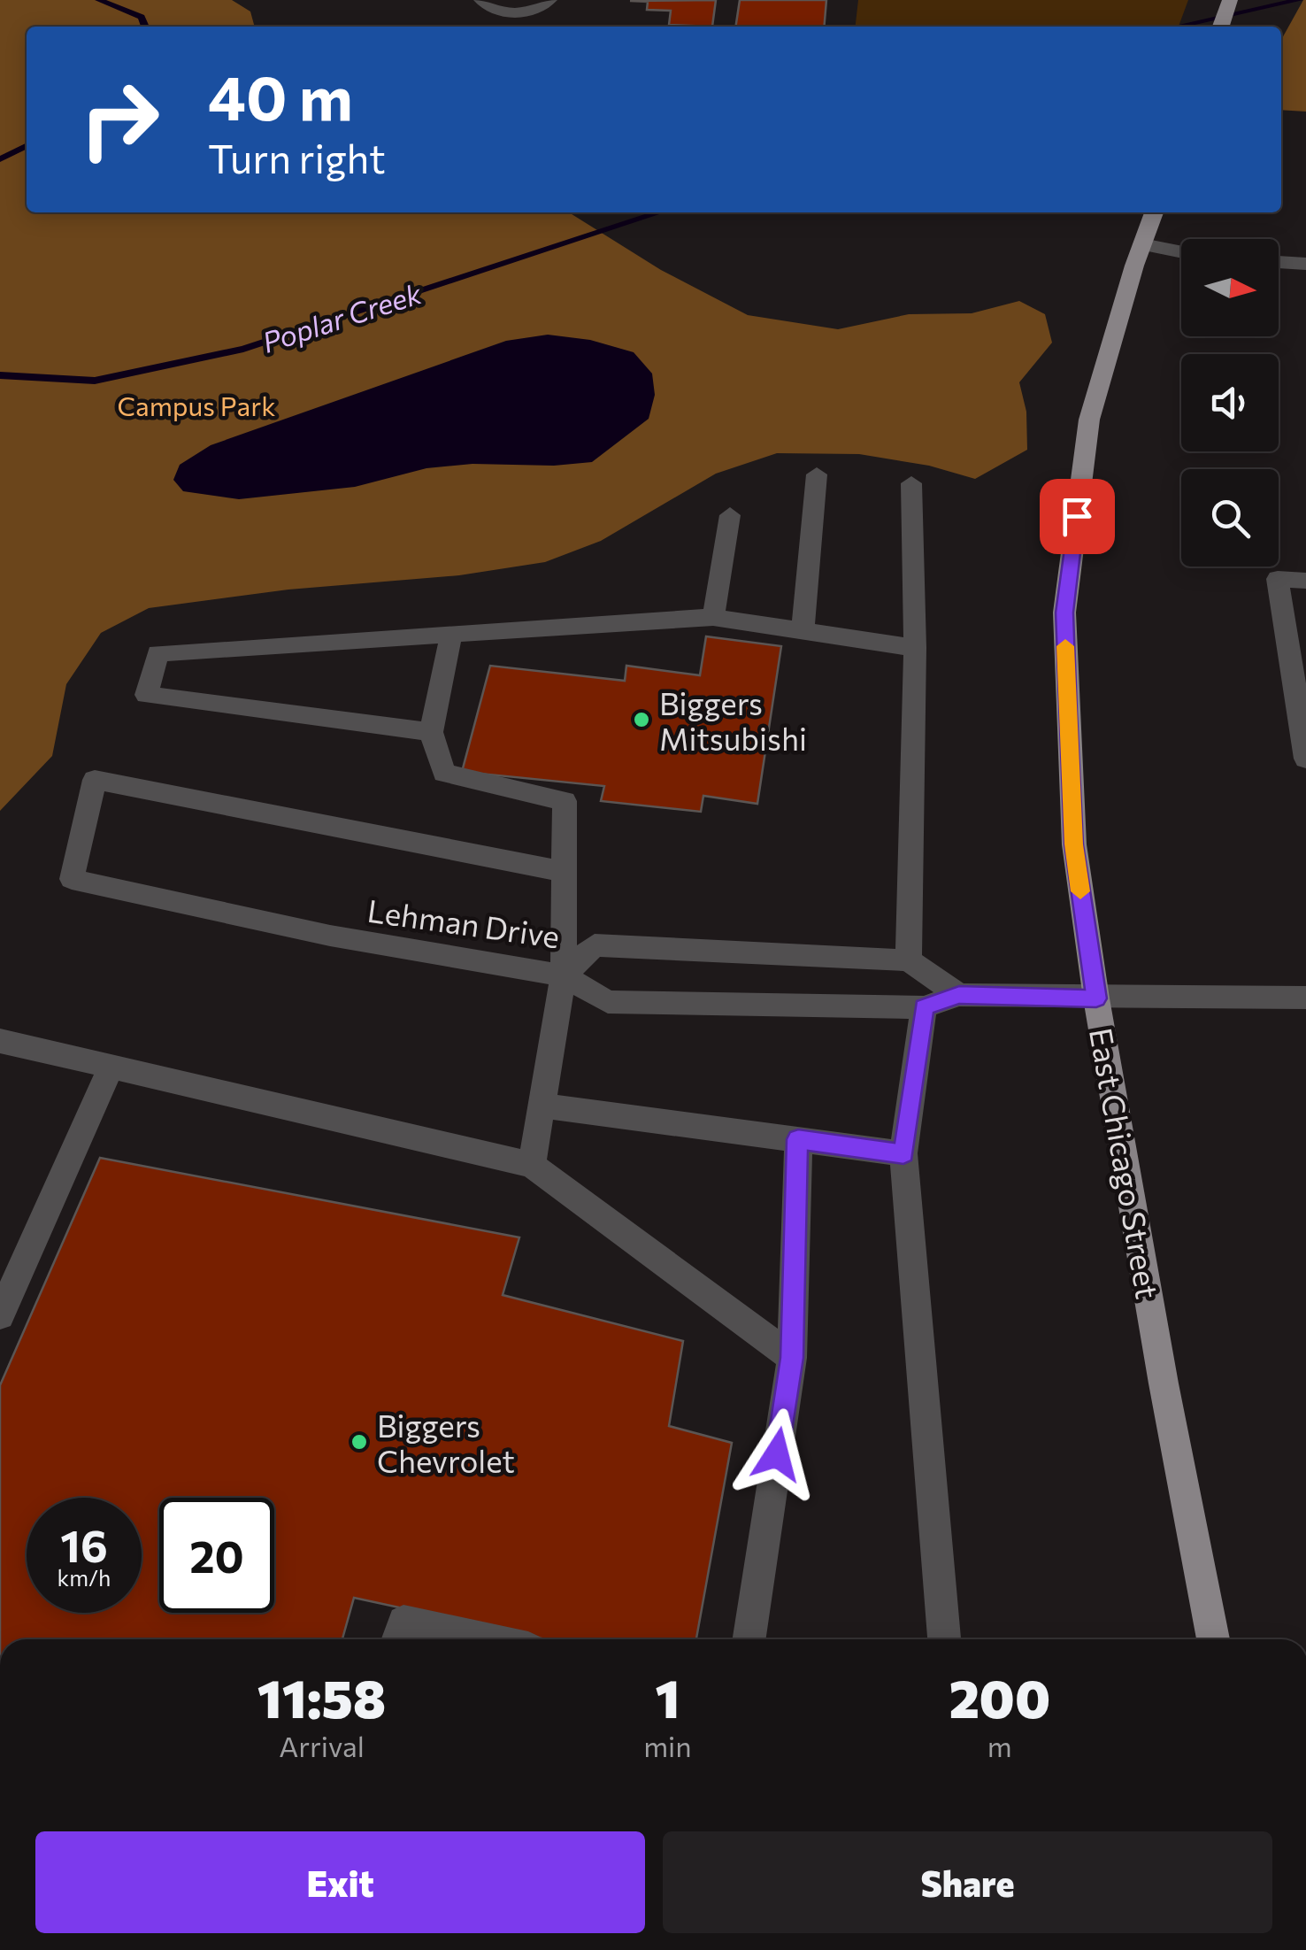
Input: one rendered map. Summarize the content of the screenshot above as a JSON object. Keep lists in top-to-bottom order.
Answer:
{
  "streets": {
    "main road": ["East Chicago Street"],
    "street": ["Lehman Drive"]
  },
  "water": ["Poplar Creek"],
  "parks": ["Campus Park"],
  "places": ["Biggers Mitsubishi", "Biggers Chevrolet"],
  "north": "right",
  "page": {
    "turn": ["40 m", "Turn right"],
    "speed": "16 km/h",
    "limit": "20",
    "eta": [
      "11:58",
      "Arrival",
      "1",
      "min",
      "200",
      "m"
    ],
    "buttons": ["Exit", "Share"]
  }
}
